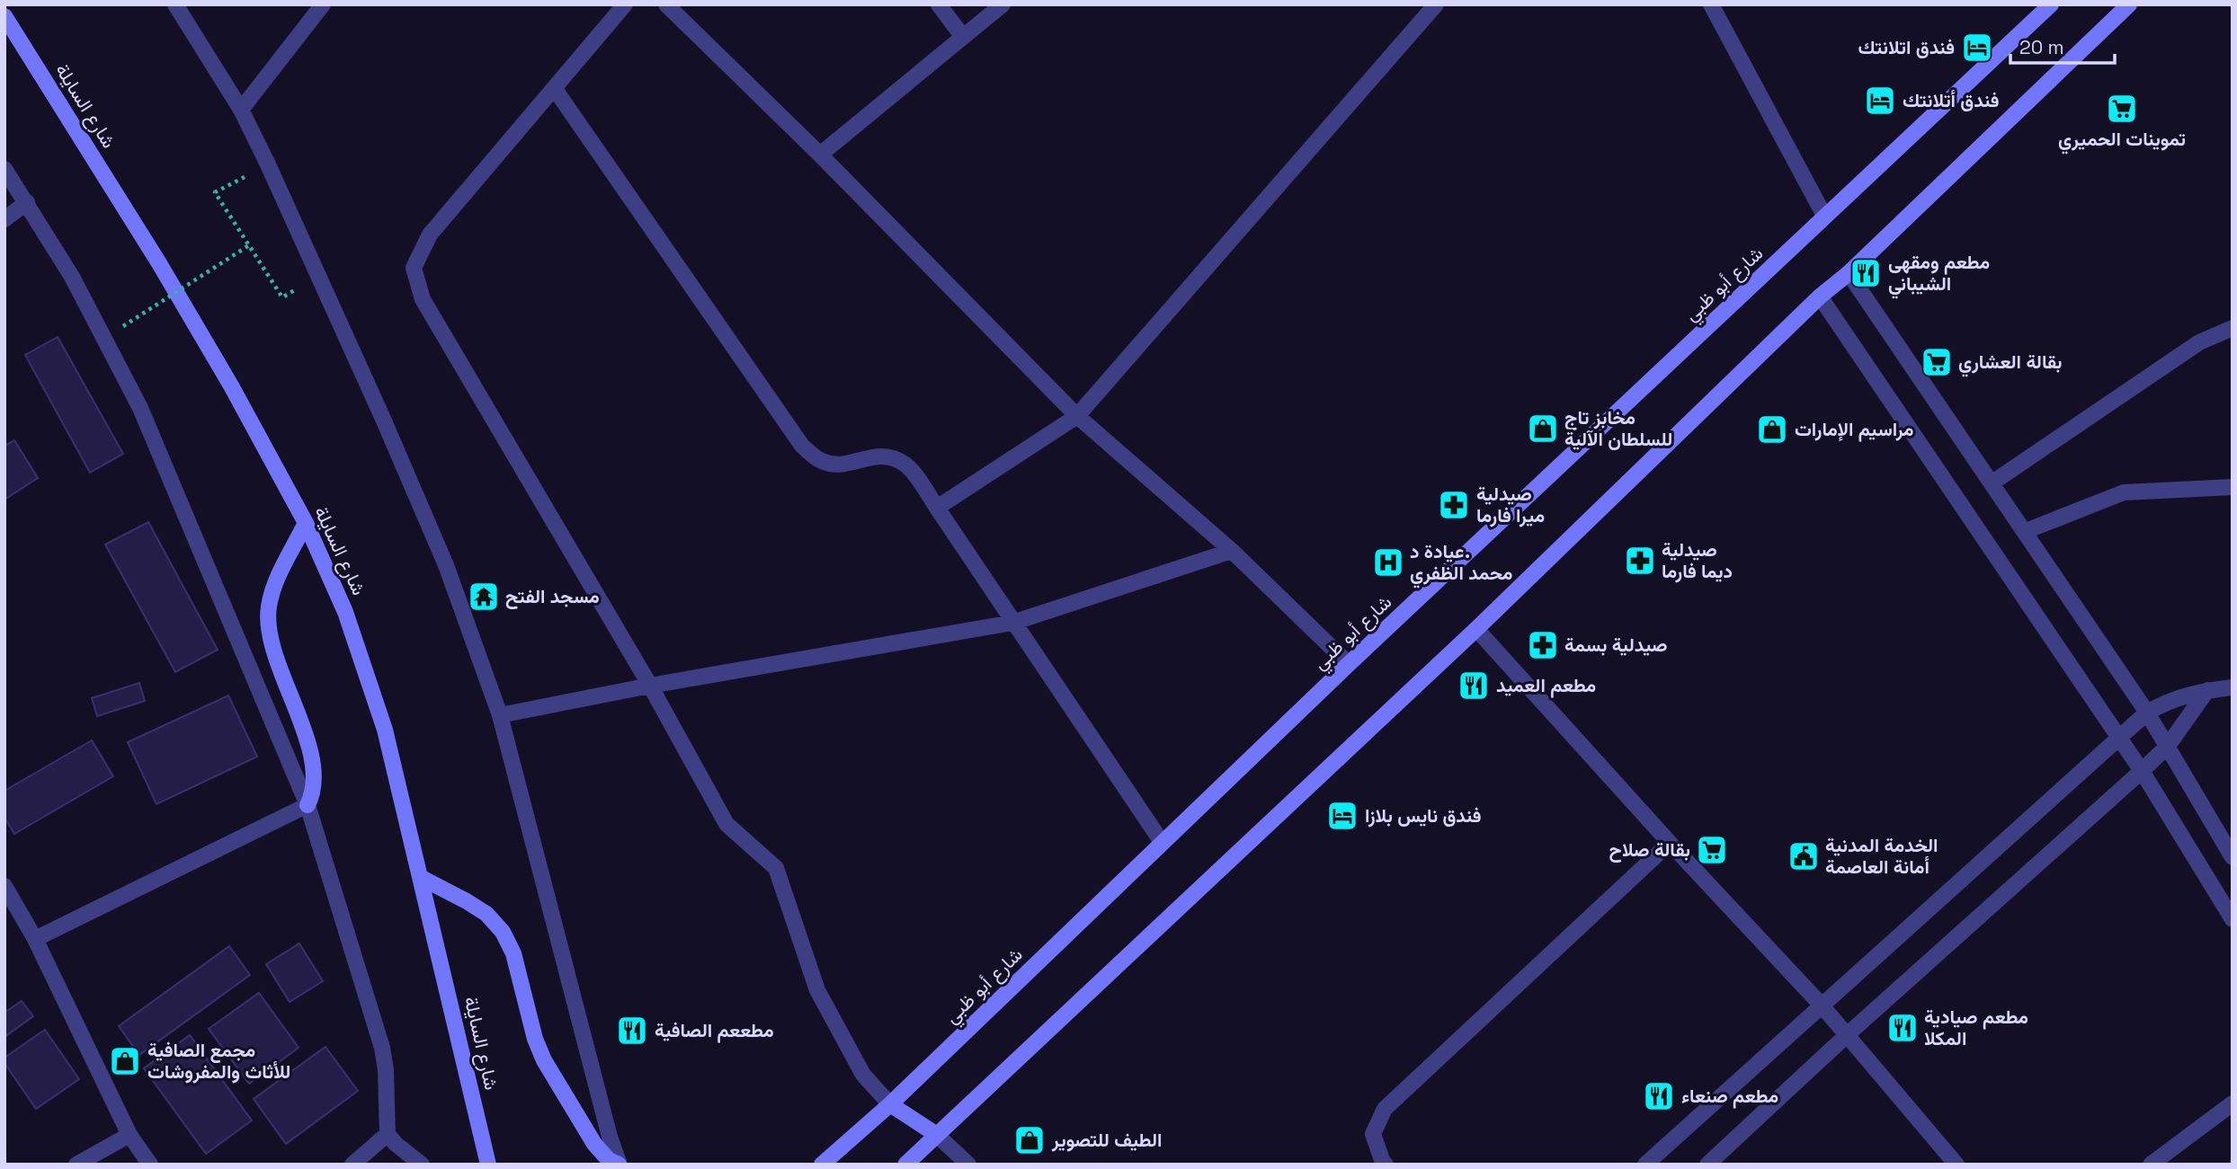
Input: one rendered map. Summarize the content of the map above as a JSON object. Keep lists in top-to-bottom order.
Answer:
{
  "streets": {
    "main road": ["شارع السايلة", "شارع أبو ظبي"]
  },
  "places": {
    "hotel": ["فندق اتلانتك", "فندق أتلانتك", "فندق نايس بلازا"],
    "supermarket": ["تموينات الحميري", "بقالة العشاري", "بقالة صلاح"],
    "restaurant": [
      "مطعم ومقهى الشيباني",
      "مطعم العميد",
      "مطعم صيادية المكلا",
      "مطععم الصافية",
      "مطعم صنعاء"
    ],
    "shop": [
      "مخابز تاج للسلطان الآلية",
      "مراسيم الإمارات",
      "مجمع الصافية للأثاث والمفروشات",
      "الطيف للتصوير"
    ],
    "pharmacy": ["صيدلية ميرا فارما", "صيدلية ديما فارما", "صيدلية بسمة"],
    "hospital": ["عيادة د. محمد الظفري"],
    "temple": ["مسجد الفتح"],
    "public building": ["الخدمة المدنية أمانة العاصمة"]
  },
  "scale_bar": "20 m"
}
